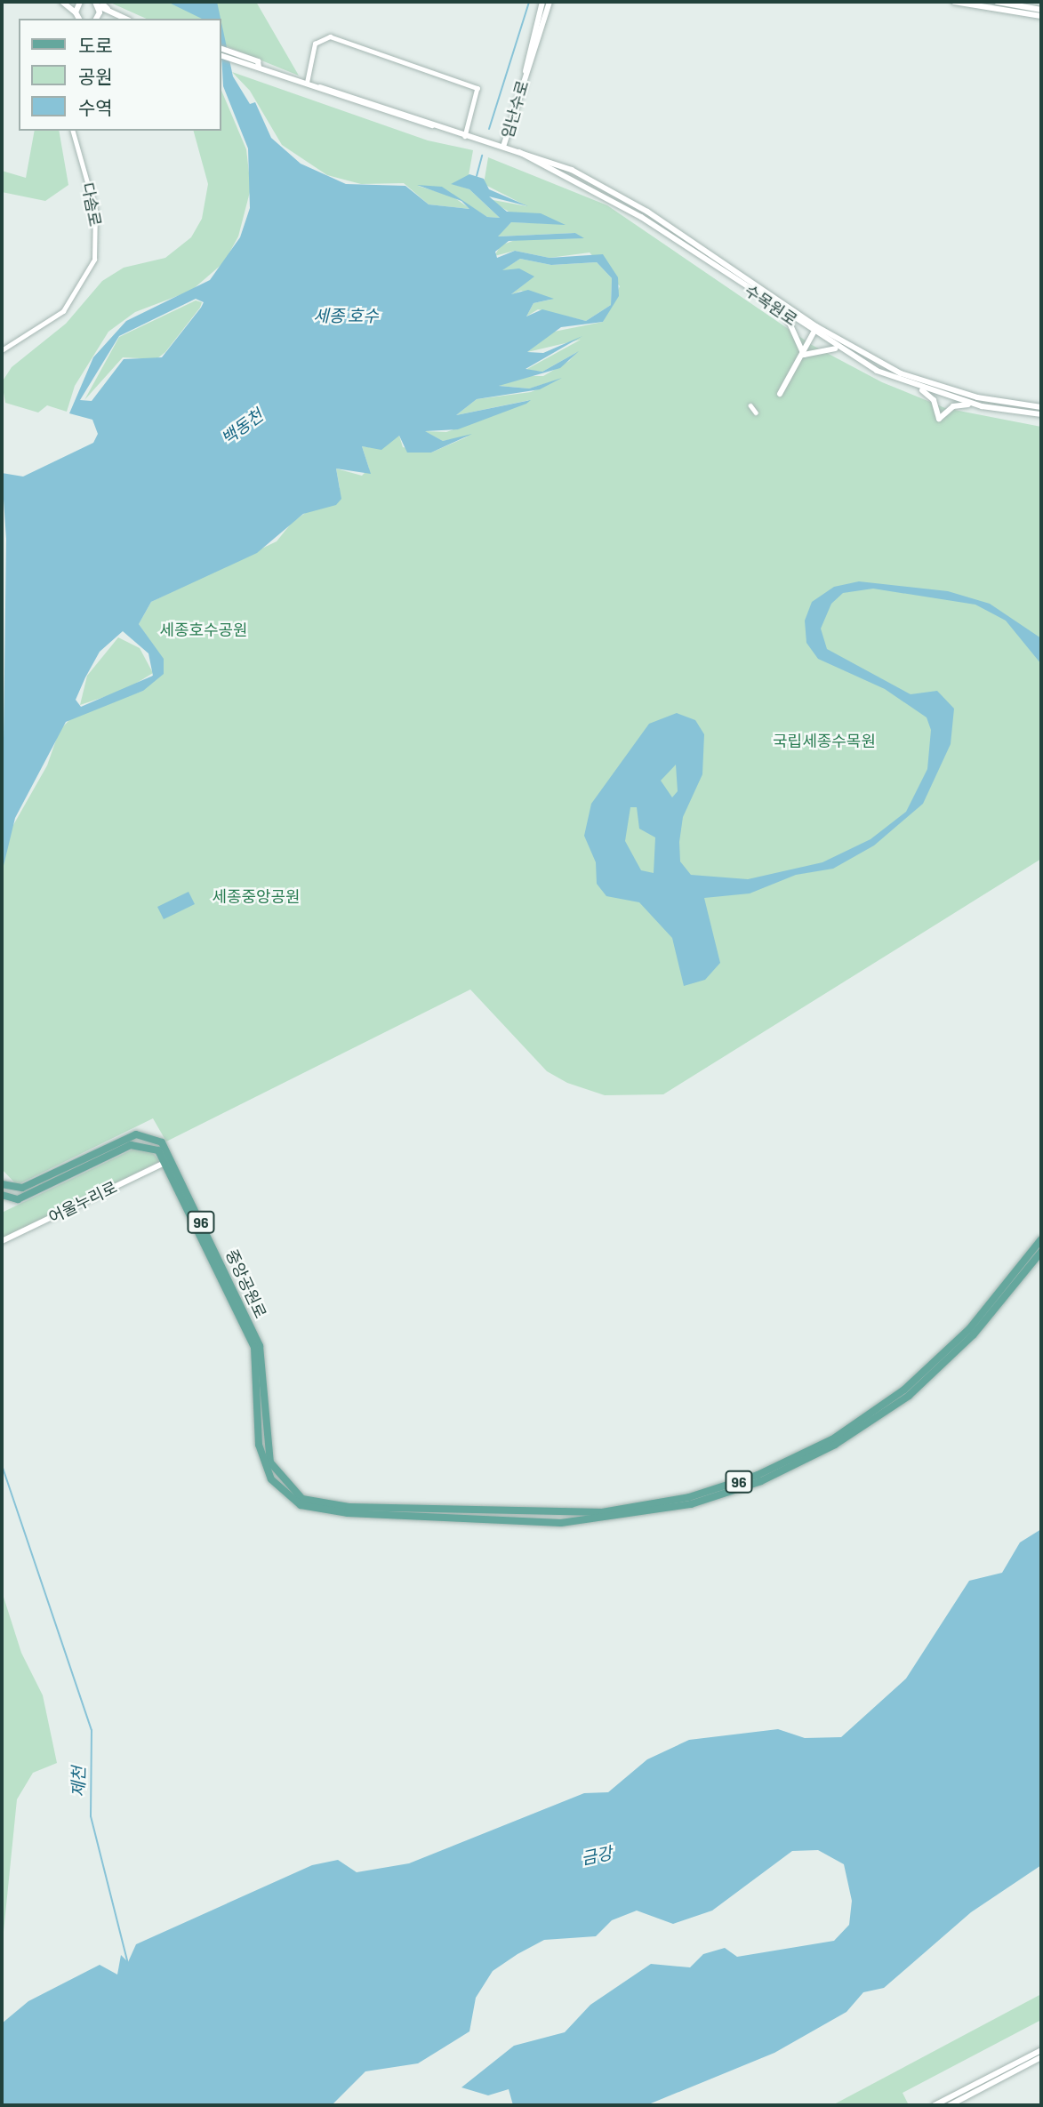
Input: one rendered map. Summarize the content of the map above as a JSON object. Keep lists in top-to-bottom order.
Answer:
{
  "streets": {
    "main road": ["96", "중앙공원로"],
    "street": [
      "임난수로",
      "다솜로",
      "수목원로",
      "어울누리로"
    ]
  },
  "crossings": [
    ["임난수로", "수목원로"],
    ["어울누리로", "중앙공원로"],
    ["96", "중앙공원로"]
  ],
  "water": [
    "세종 호수",
    "백동천",
    "제천",
    "금강"
  ],
  "parks": ["세종호수공원", "국립세종수목원", "세종중앙공원"],
  "legend": ["도로", "공원", "수역"]
}
